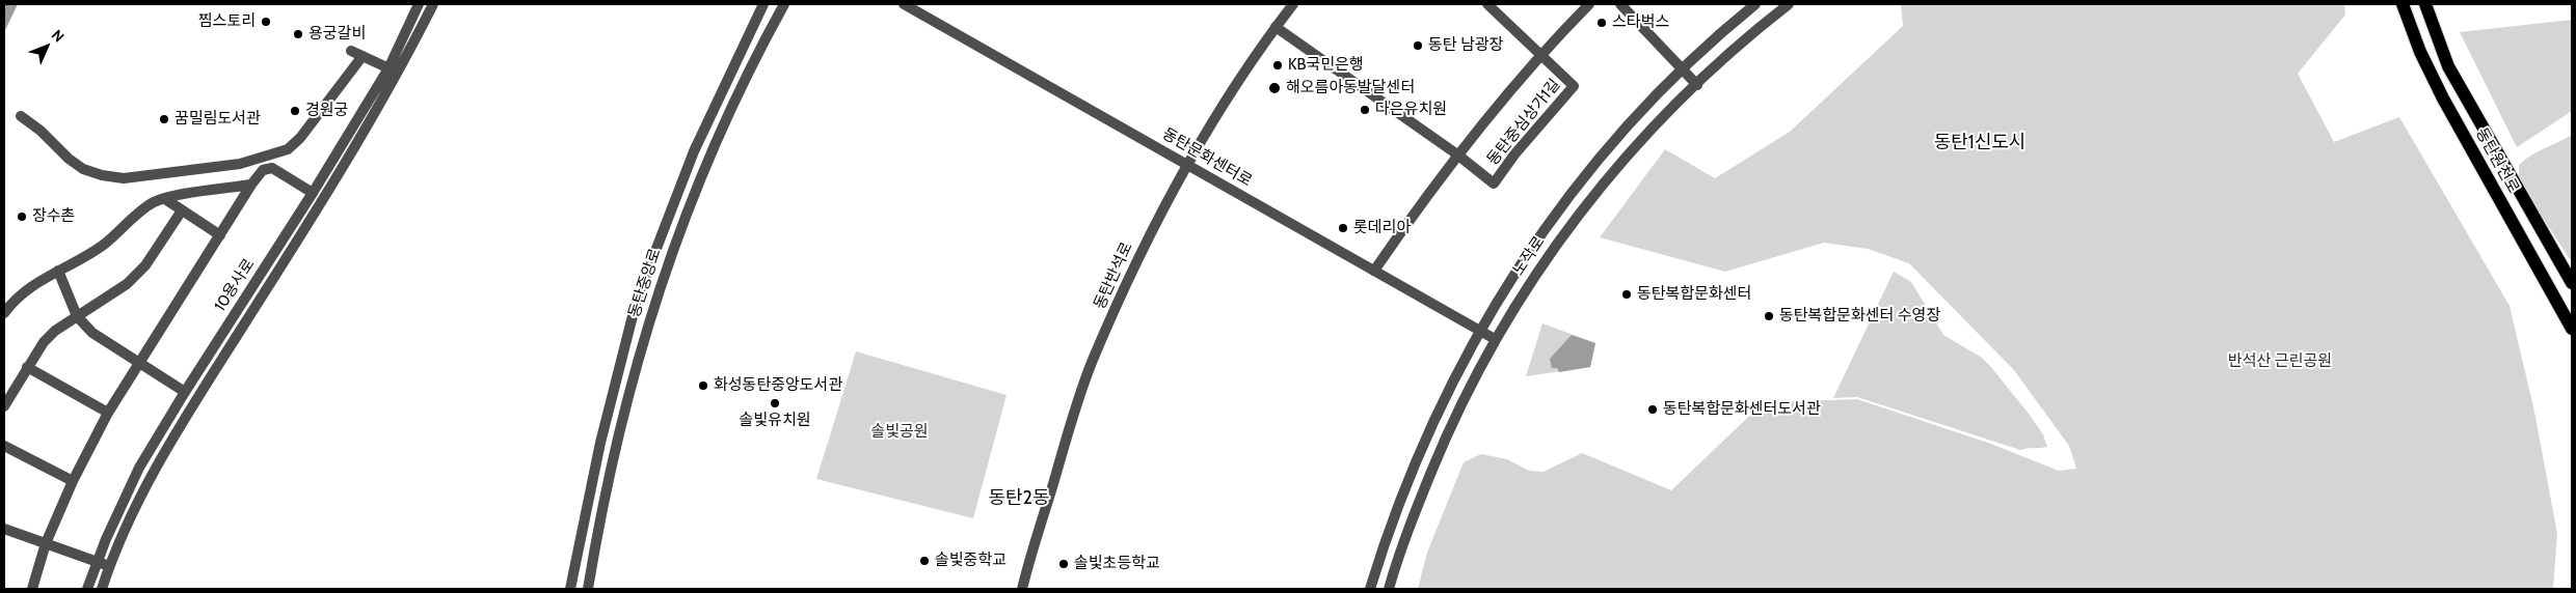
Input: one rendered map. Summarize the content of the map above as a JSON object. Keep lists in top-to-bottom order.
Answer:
{
  "streets": {
    "main road": ["동탄원천로"],
    "street": [
      "동탄중심상가1길",
      "동탄문화센터로",
      "노작로",
      "동탄반석로",
      "동탄중앙로",
      "10용사로"
    ]
  },
  "crossings": [
    ["동탄중심상가1길", "동탄반석로"],
    ["동탄문화센터로", "노작로"],
    ["동탄문화센터로", "동탄반석로"]
  ],
  "districts": ["동탄1신도시", "동탄2동"],
  "parks": ["반석산 근린공원", "솔빛공원"],
  "places": [
    "찜스토리",
    "스타벅스",
    "용궁갈비",
    "동탄 남광장",
    "KB국민은행",
    "해오름아동발달센터",
    "다은유치원",
    "경원궁",
    "꿈밀림도서관",
    "장수촌",
    "롯데리아",
    "동탄복합문화센터",
    "동탄복합문화센터 수영장",
    "화성동탄중앙도서관",
    "솔빛유치원",
    "동탄복합문화센터도서관",
    "솔빛중학교",
    "솔빛초등학교"
  ],
  "north": "top right"
}
